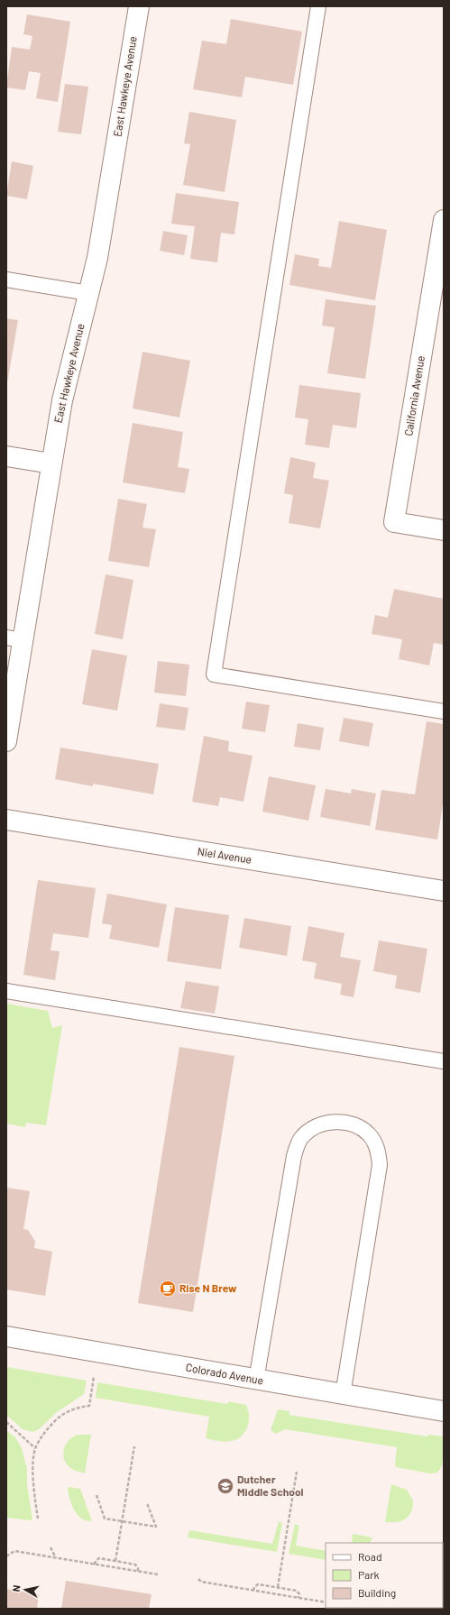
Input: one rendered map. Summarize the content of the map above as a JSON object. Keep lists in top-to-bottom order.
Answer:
{
  "streets": {
    "street": [
      "East Hawkeye Avenue",
      "California Avenue",
      "Niel Avenue",
      "Colorado Avenue"
    ]
  },
  "places": {
    "cafe": ["Rise N Brew"],
    "school or university": ["Dutcher Middle School"]
  },
  "legend": ["Road", "Park", "Building"],
  "north": "left"
}
